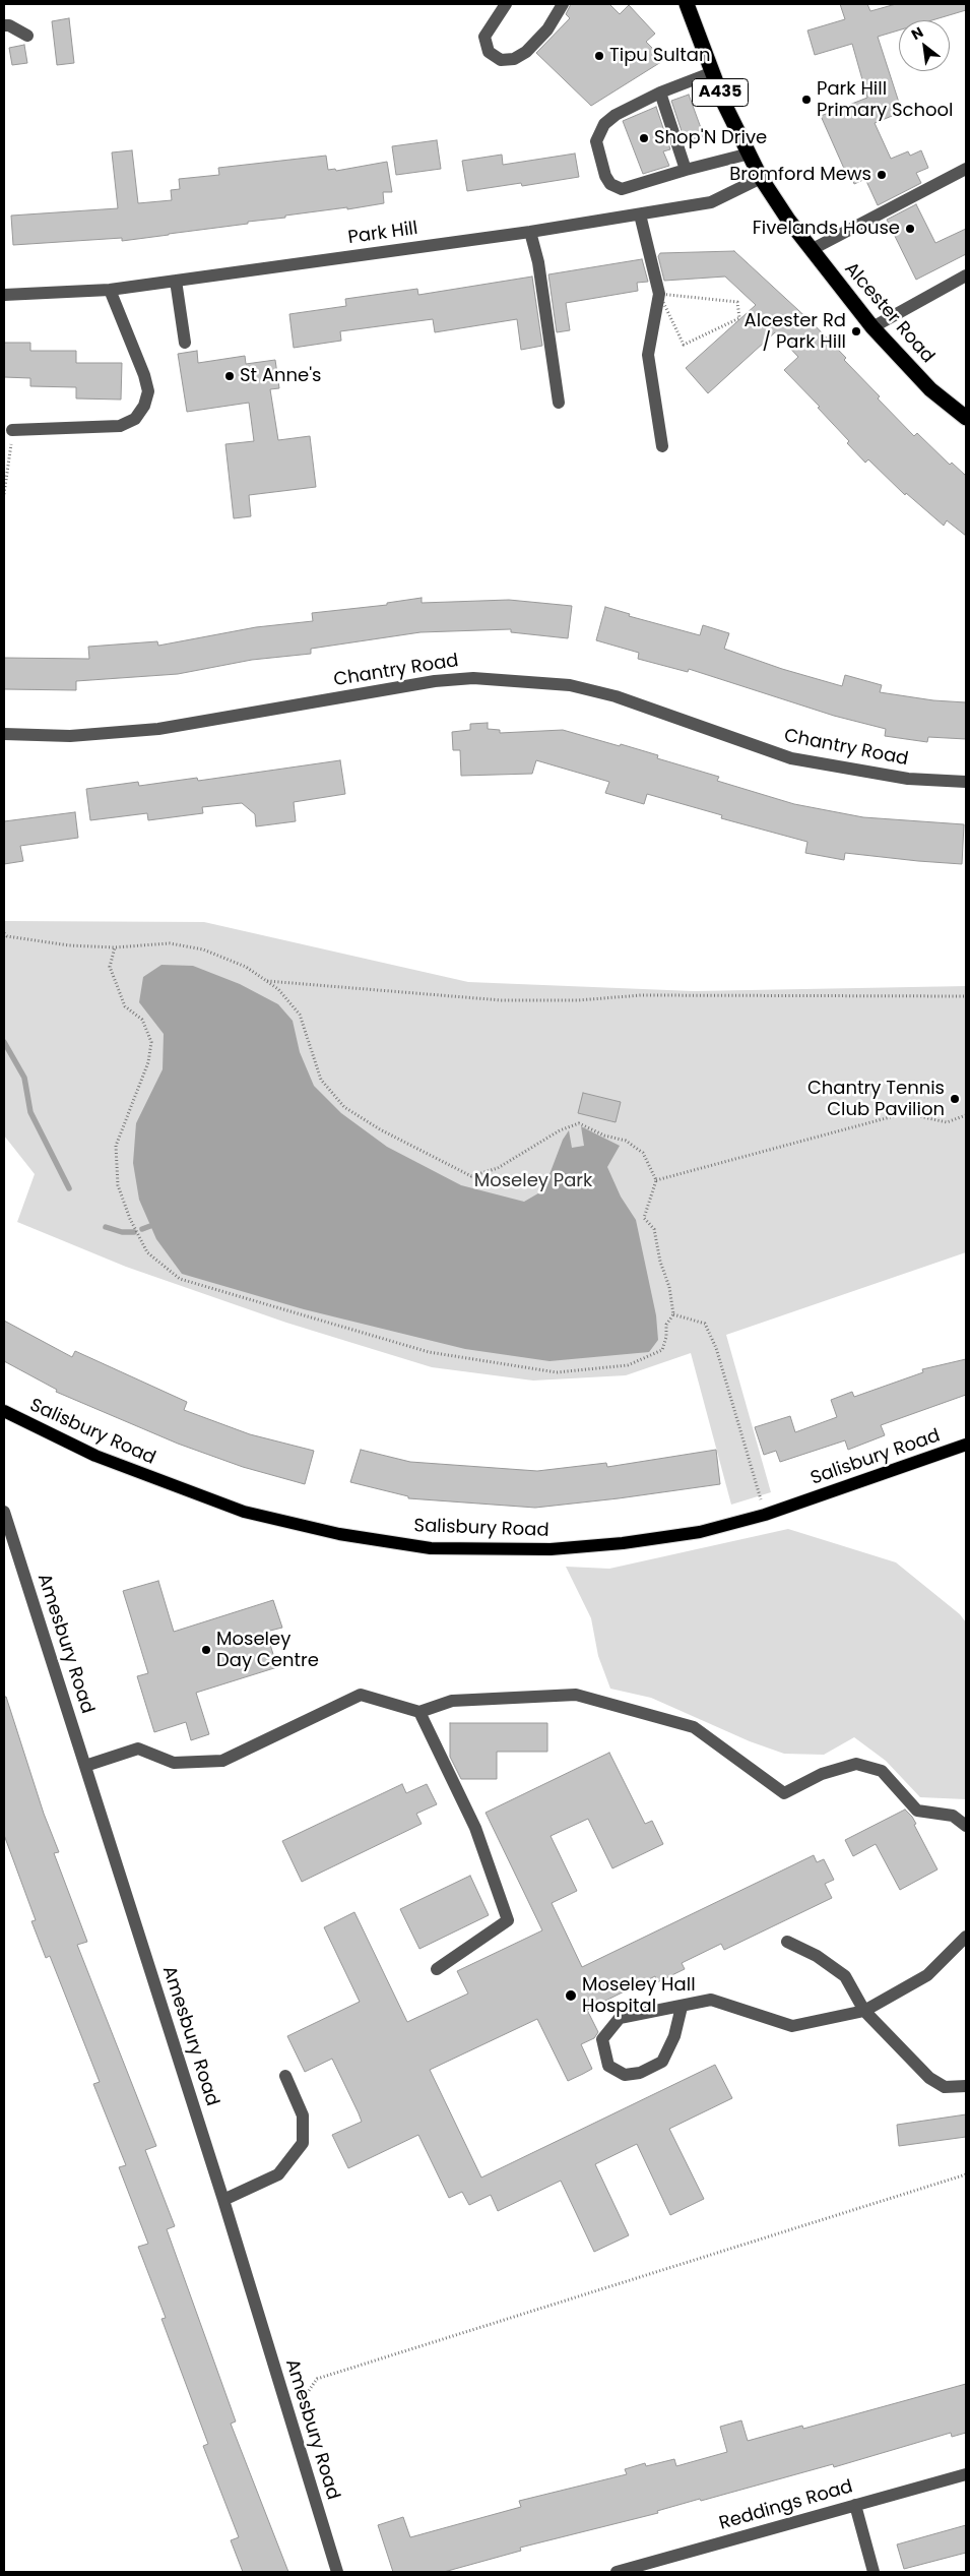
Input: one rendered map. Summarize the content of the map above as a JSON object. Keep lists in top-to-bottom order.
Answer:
{
  "streets": {
    "highway": ["A435", "Alcester Road"],
    "main road": ["Salisbury Road"],
    "street": [
      "Park Hill",
      "Chantry Road",
      "Amesbury Road",
      "Reddings Road"
    ]
  },
  "crossings": [
    ["Park Hill", "Alcester Road"]
  ],
  "parks": ["Moseley Park"],
  "places": [
    "Tipu Sultan",
    "Park Hill Primary School",
    "Shop'N Drive",
    "Bromford Mews",
    "Fivelands House",
    "Alcester Rd / Park Hill",
    "St Anne's",
    "Chantry Tennis Club Pavilion",
    "Moseley Day Centre",
    "Moseley Hall Hospital"
  ],
  "north": "top left"
}
